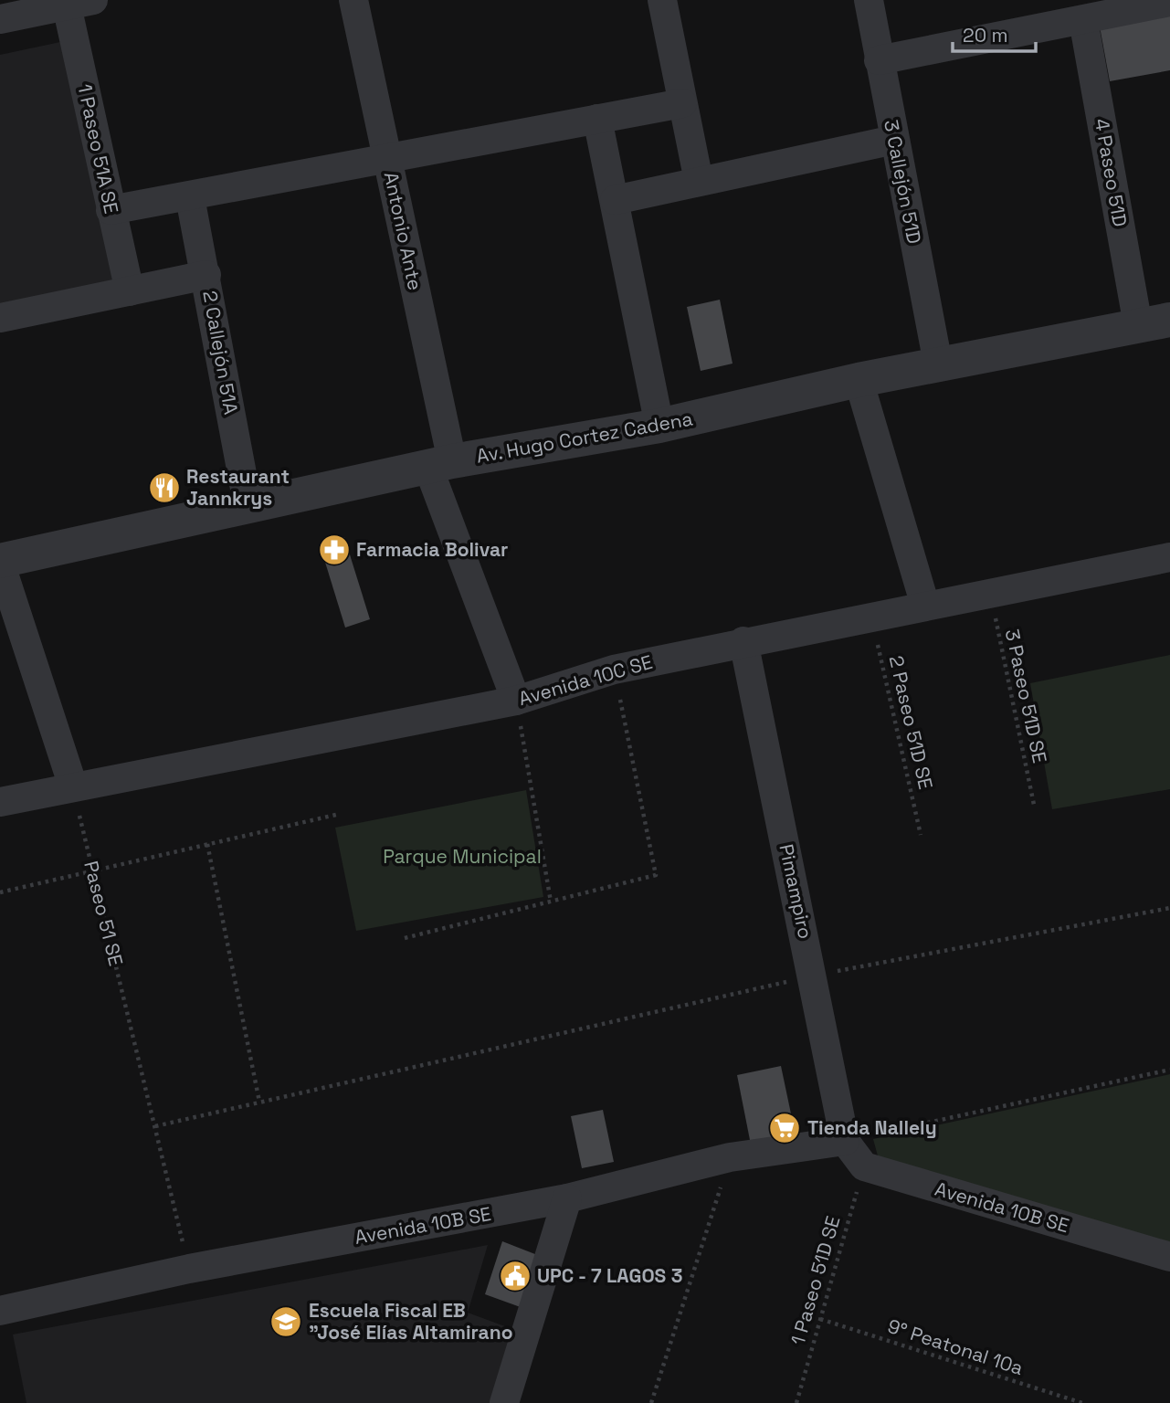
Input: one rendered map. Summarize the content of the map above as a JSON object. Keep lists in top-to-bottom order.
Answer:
{
  "streets": {
    "street": [
      "1 Paseo 51A SE",
      "4 Paseo 51D",
      "3 Callejón 51D",
      "Antonio Ante",
      "2 Callejón 51A",
      "Av. Hugo Cortez Cadena",
      "Avenida 10C SE",
      "Pimampiro",
      "Avenida 10B SE"
    ],
    "path": [
      "3 Paseo 51D SE",
      "2 Paseo 51D SE",
      "Paseo 51 SE",
      "1 Paseo 51D SE",
      "9° Peatonal 10a"
    ]
  },
  "crossings": [
    ["4 Paseo 51D", "Av. Hugo Cortez Cadena"],
    ["3 Callejón 51D", "Av. Hugo Cortez Cadena"],
    ["Antonio Ante", "Av. Hugo Cortez Cadena"],
    ["Antonio Ante", "Avenida 10C SE"],
    ["2 Callejón 51A", "Av. Hugo Cortez Cadena"],
    ["Avenida 10C SE", "3 Paseo 51D SE"],
    ["Avenida 10C SE", "2 Paseo 51D SE"],
    ["Avenida 10C SE", "Pimampiro"],
    ["Avenida 10C SE", "Paseo 51 SE"],
    ["Pimampiro", "Avenida 10B SE"],
    ["Paseo 51 SE", "Avenida 10B SE"],
    ["Avenida 10B SE", "1 Paseo 51D SE"],
    ["1 Paseo 51D SE", "9° Peatonal 10a"]
  ],
  "parks": ["Parque Municipal"],
  "places": {
    "restaurant": ["Restaurant Jannkrys"],
    "pharmacy": ["Farmacia Bolivar"],
    "supermarket": ["Tienda Nallely"],
    "public building": ["UPC - 7 LAGOS 3"],
    "school or university": ["Escuela Fiscal EB \"José Elías Altamirano"]
  },
  "scale_bar": "20 m"
}
